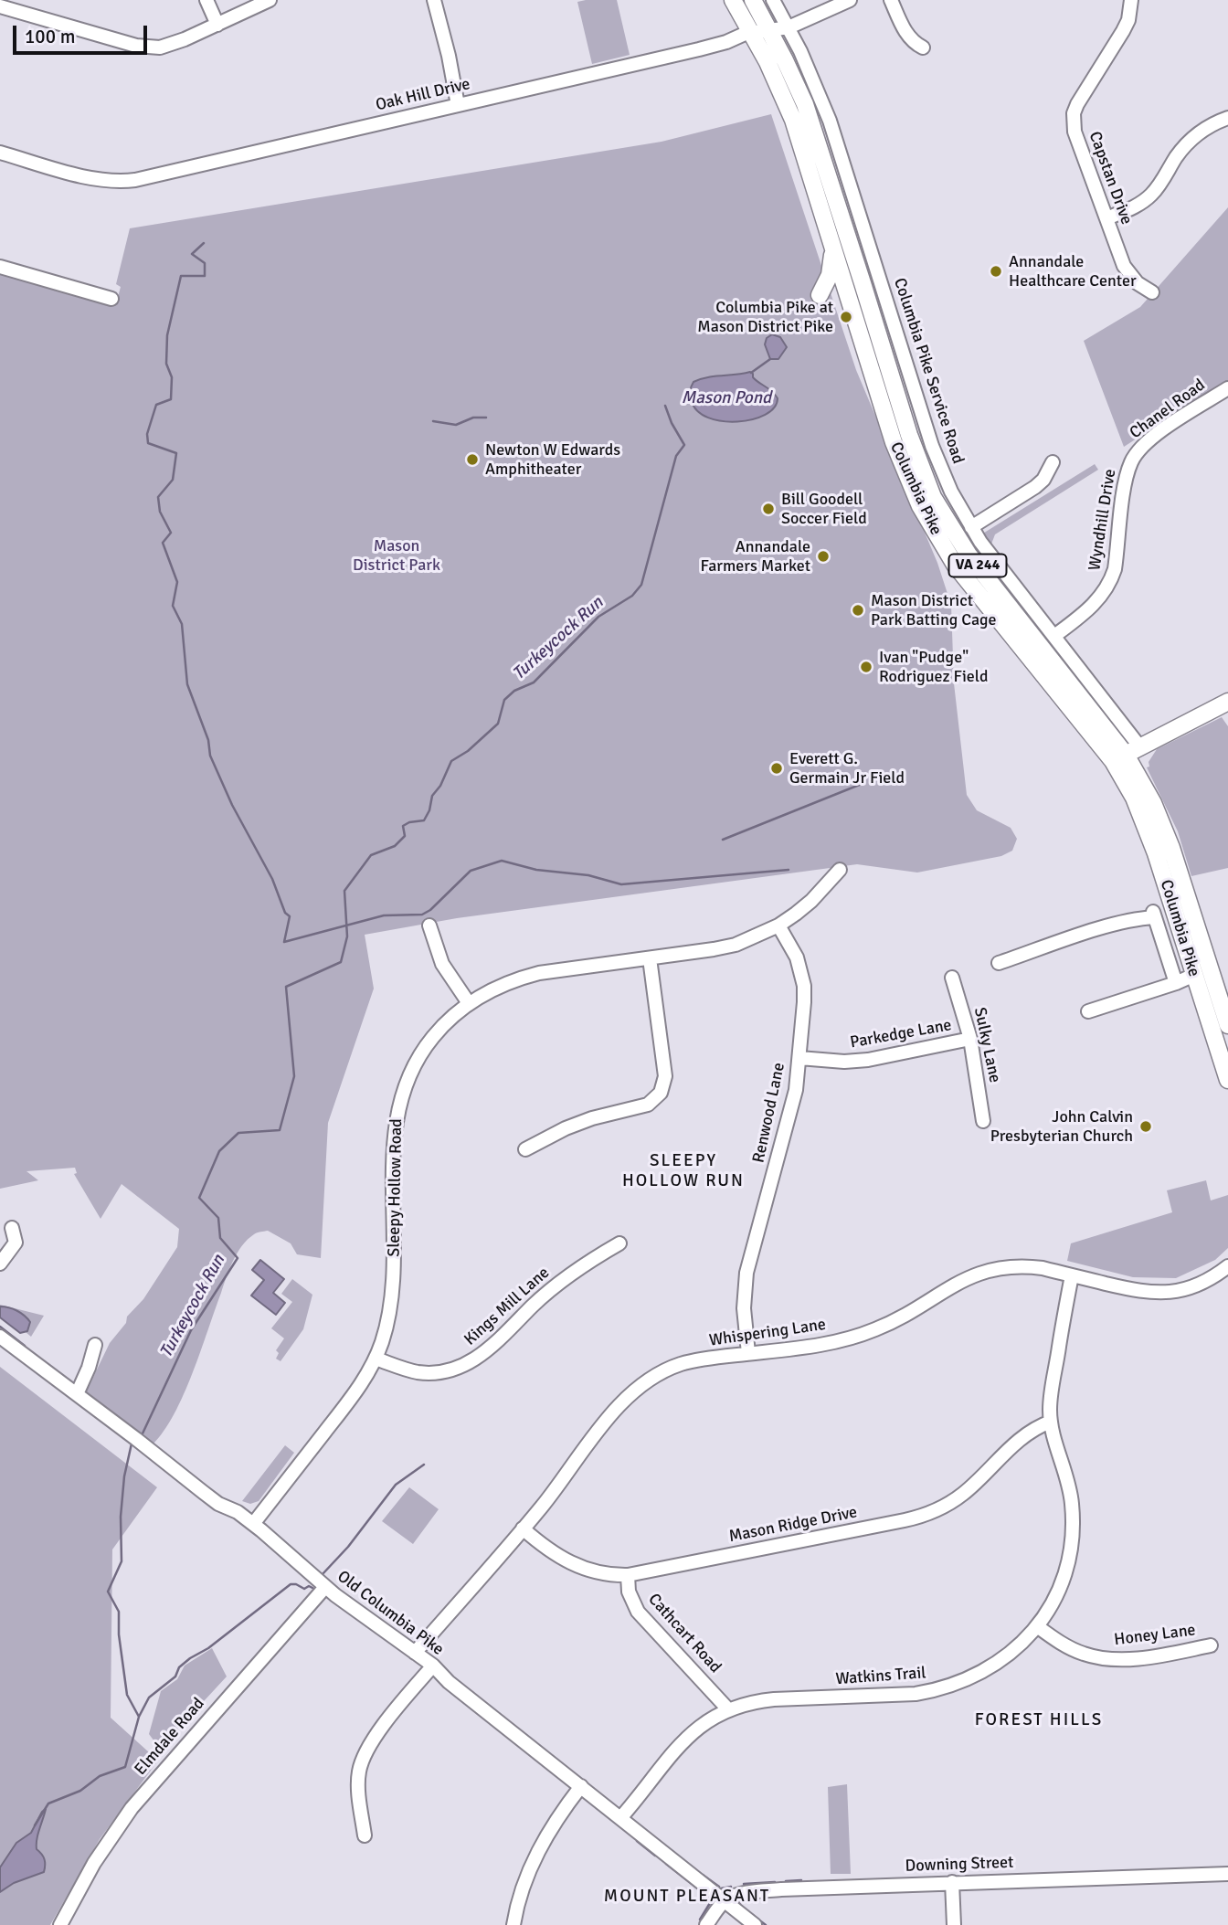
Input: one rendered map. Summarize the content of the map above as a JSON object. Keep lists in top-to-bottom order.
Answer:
{
  "streets": {
    "main road": ["Columbia Pike", "VA 244"],
    "street": [
      "Oak Hill Drive",
      "Capstan Drive",
      "Columbia Pike Service Road",
      "Chanel Road",
      "Wyndhill Drive",
      "Parkedge Lane",
      "Sulky Lane",
      "Renwood Lane",
      "Sleepy Hollow Road",
      "Kings Mill Lane",
      "Whispering Lane",
      "Mason Ridge Drive",
      "Old Columbia Pike",
      "Cathcart Road",
      "Honey Lane",
      "Watkins Trail",
      "Elmdale Road",
      "Downing Street"
    ]
  },
  "crossings": [
    ["Oak Hill Drive", "Columbia Pike Service Road"],
    ["Oak Hill Drive", "Columbia Pike"],
    ["Columbia Pike Service Road", "Columbia Pike"],
    ["Columbia Pike Service Road", "Wyndhill Drive"],
    ["Chanel Road", "Wyndhill Drive"],
    ["Parkedge Lane", "Sulky Lane"],
    ["Parkedge Lane", "Renwood Lane"],
    ["Renwood Lane", "Sleepy Hollow Road"],
    ["Renwood Lane", "Whispering Lane"],
    ["Sleepy Hollow Road", "Kings Mill Lane"],
    ["Sleepy Hollow Road", "Old Columbia Pike"],
    ["Whispering Lane", "Mason Ridge Drive"],
    ["Whispering Lane", "Old Columbia Pike"],
    ["Whispering Lane", "Watkins Trail"],
    ["Mason Ridge Drive", "Cathcart Road"],
    ["Mason Ridge Drive", "Watkins Trail"],
    ["Old Columbia Pike", "Watkins Trail"],
    ["Old Columbia Pike", "Elmdale Road"],
    ["Old Columbia Pike", "Downing Street"],
    ["Cathcart Road", "Watkins Trail"],
    ["Honey Lane", "Watkins Trail"]
  ],
  "districts": ["SLEEPY HOLLOW RUN", "FOREST HILLS", "MOUNT PLEASANT"],
  "water": ["Mason Pond", "Turkeycock Run"],
  "parks": ["Mason District Park"],
  "places": [
    "Annandale Healthcare Center",
    "Columbia Pike at Mason District Pike",
    "Newton W Edwards Amphitheater",
    "Bill Goodell Soccer Field",
    "Annandale Farmers Market",
    "Mason District Park Batting Cage",
    "Ivan \"Pudge\" Rodriguez Field",
    "Everett G. Germain Jr Field",
    "John Calvin Presbyterian Church"
  ],
  "scale_bar": "100 m"
}
